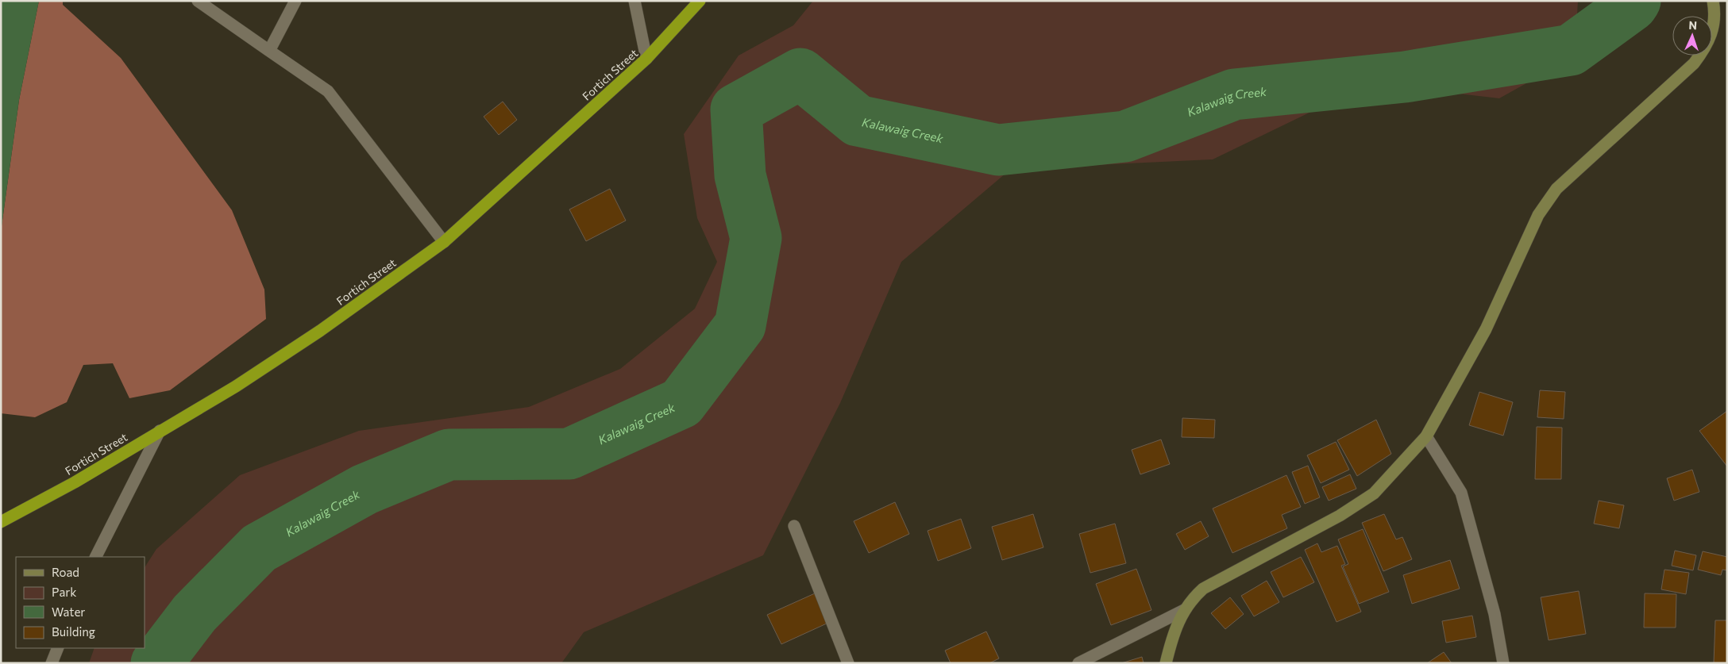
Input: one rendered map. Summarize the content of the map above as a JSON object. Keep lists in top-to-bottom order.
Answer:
{
  "streets": {
    "highway": ["Fortich Street"]
  },
  "water": ["Kalawaig Creek"],
  "legend": [
    "Road",
    "Park",
    "Water",
    "Building"
  ],
  "north": "top"
}
